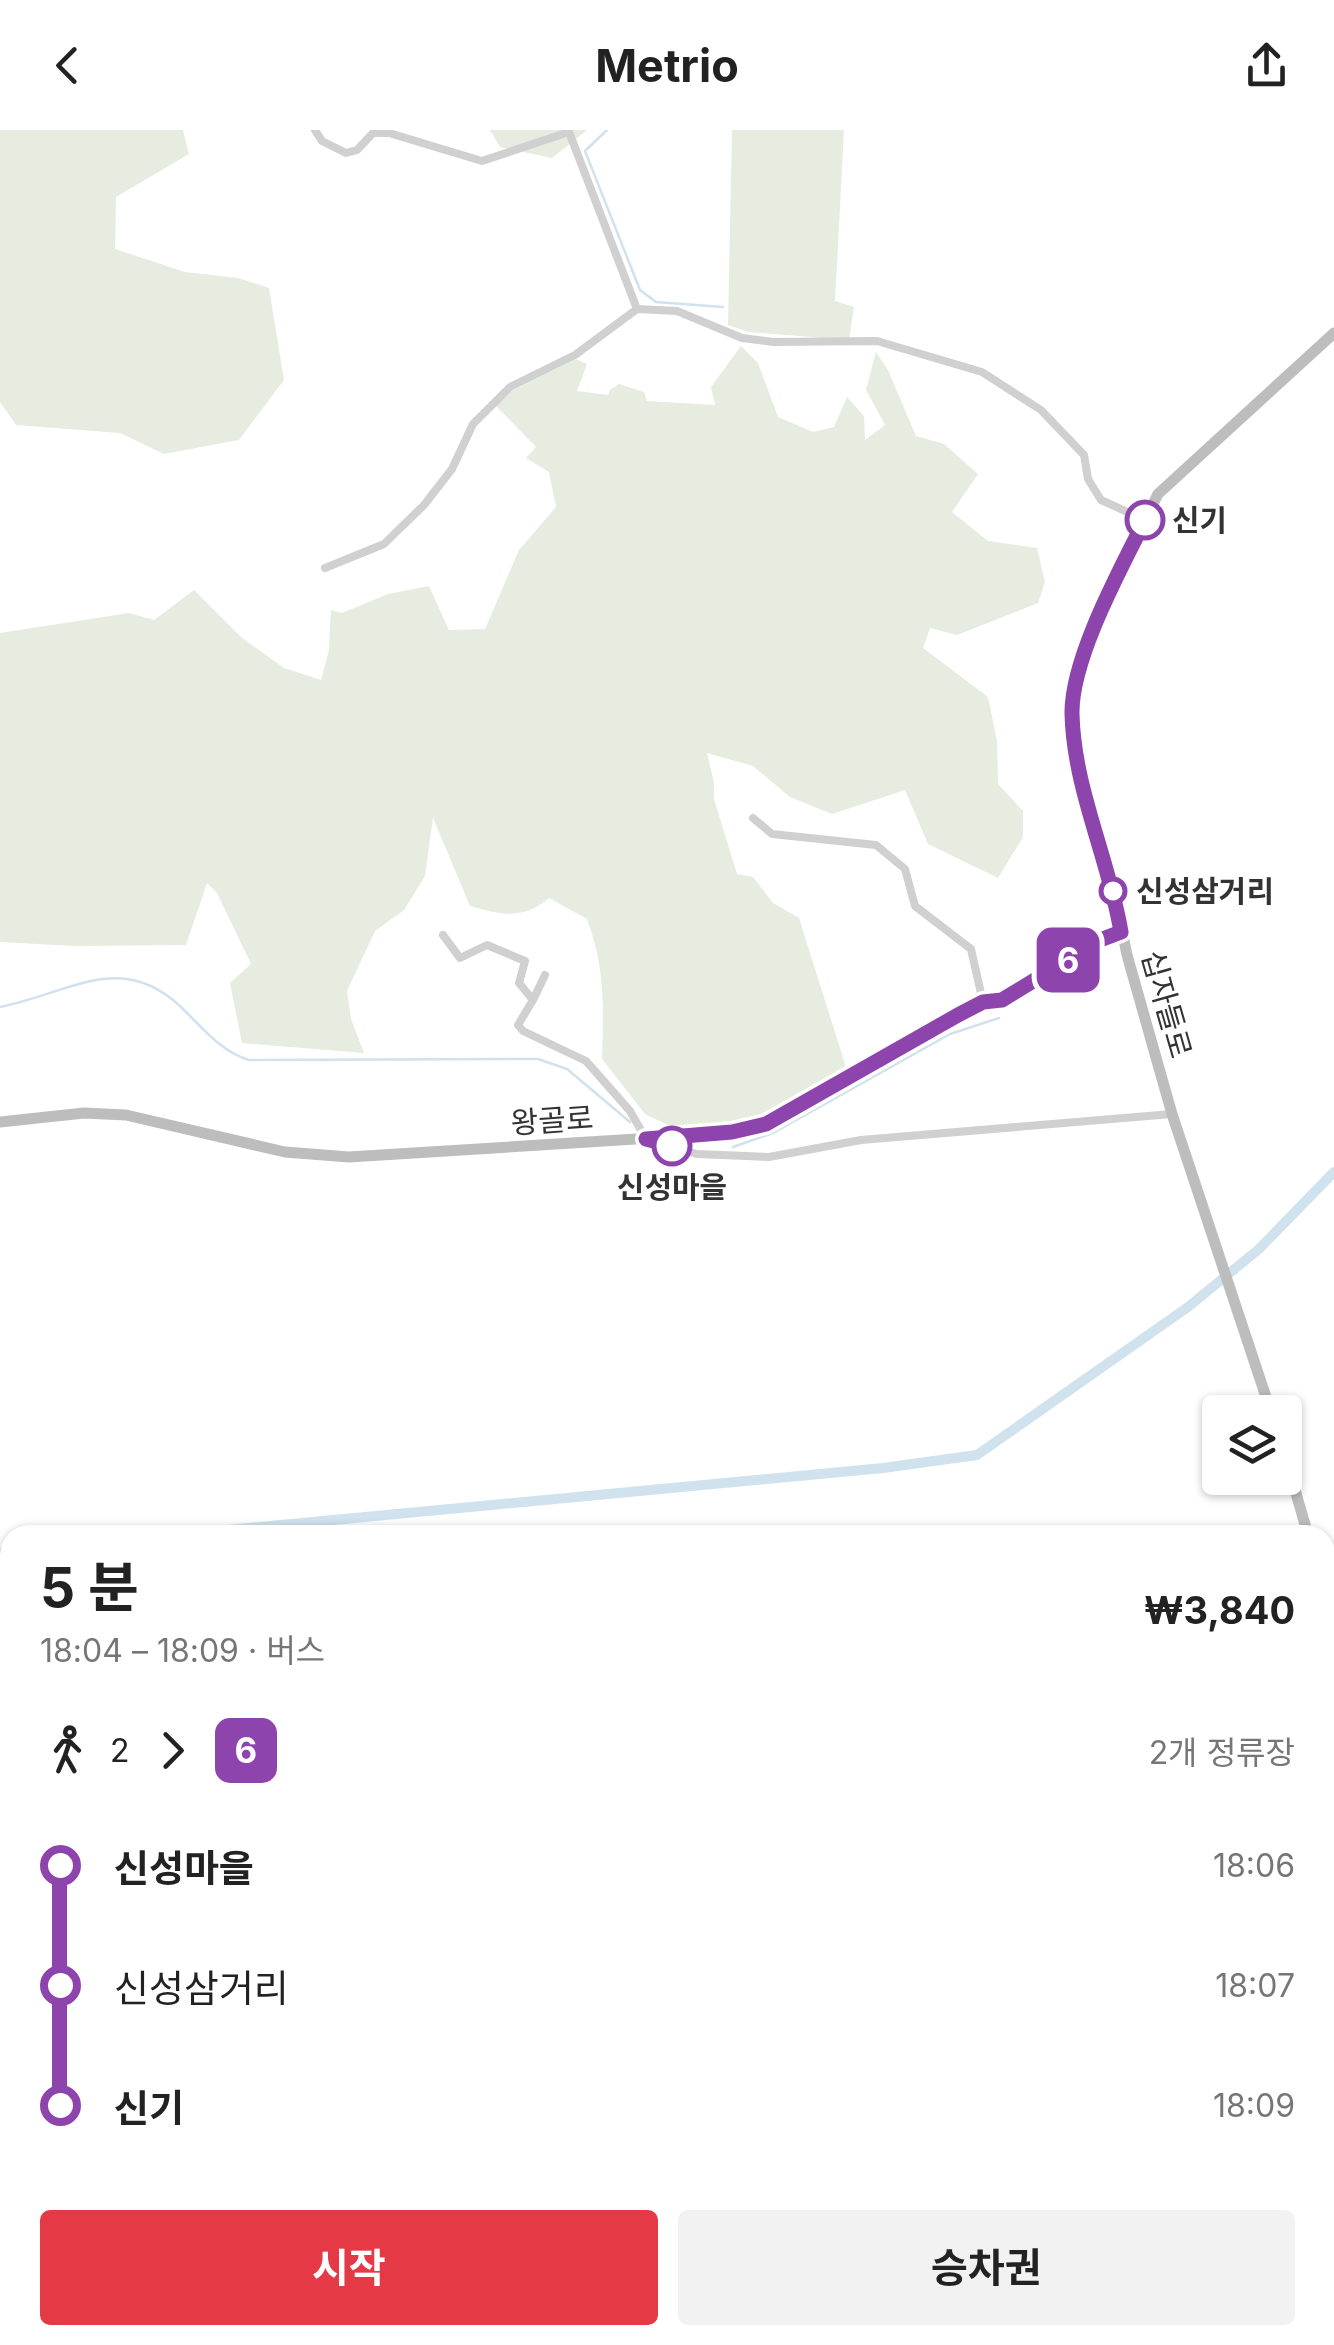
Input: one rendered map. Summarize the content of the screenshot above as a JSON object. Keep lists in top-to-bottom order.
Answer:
{
  "streets": {
    "main road": ["십자들로", "왕골로"]
  },
  "crossings": [
    ["십자들로", "왕골로"]
  ],
  "places": ["신기", "신성삼거리", "신성마을"],
  "lines": ["bus line 6"],
  "page": {
    "header": "Metrio",
    "on_map": "6",
    "heading": ["5 분", "18:04 – 18:09 · 버스", "₩3,840"],
    "legs": ["2", "6", "2개 정류장"],
    "list": [
      {
        "name": "신성마을",
        "value": "18:06"
      },
      {
        "name": "신성삼거리",
        "value": "18:07"
      },
      {
        "name": "신기",
        "value": "18:09"
      }
    ],
    "buttons": ["시작", "승차권"]
  }
}
